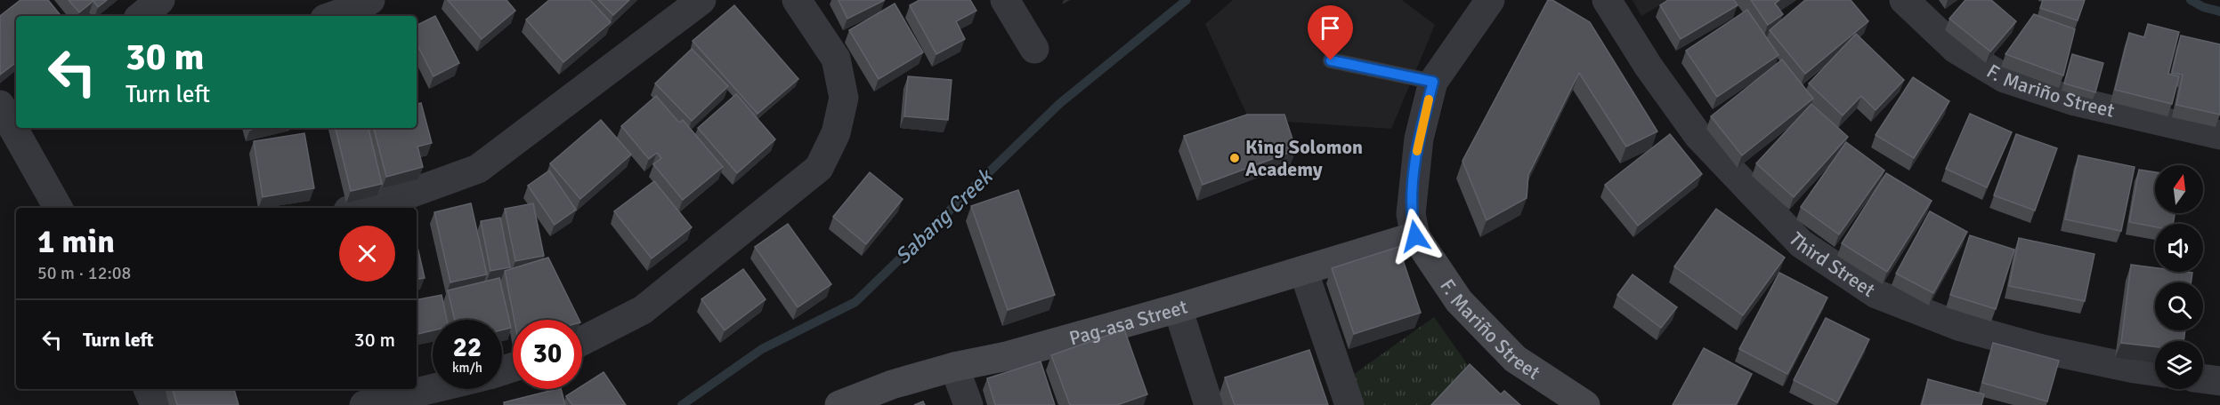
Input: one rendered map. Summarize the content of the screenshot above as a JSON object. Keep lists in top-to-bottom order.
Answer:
{
  "streets": {
    "street": ["F. Mariño Street", "Third Street", "Pag-asa Street"]
  },
  "crossings": [
    ["F. Mariño Street", "Pag-asa Street"]
  ],
  "water": ["Sabang Creek"],
  "places": ["King Solomon Academy"],
  "north": "top",
  "page": {
    "turn": ["30 m", "Turn left"],
    "heading": ["1 min", "50 m · 12:08"],
    "list": [
      {
        "name": "Turn left",
        "value": "30 m"
      }
    ],
    "speed": "22 km/h",
    "limit": "30"
  }
}
